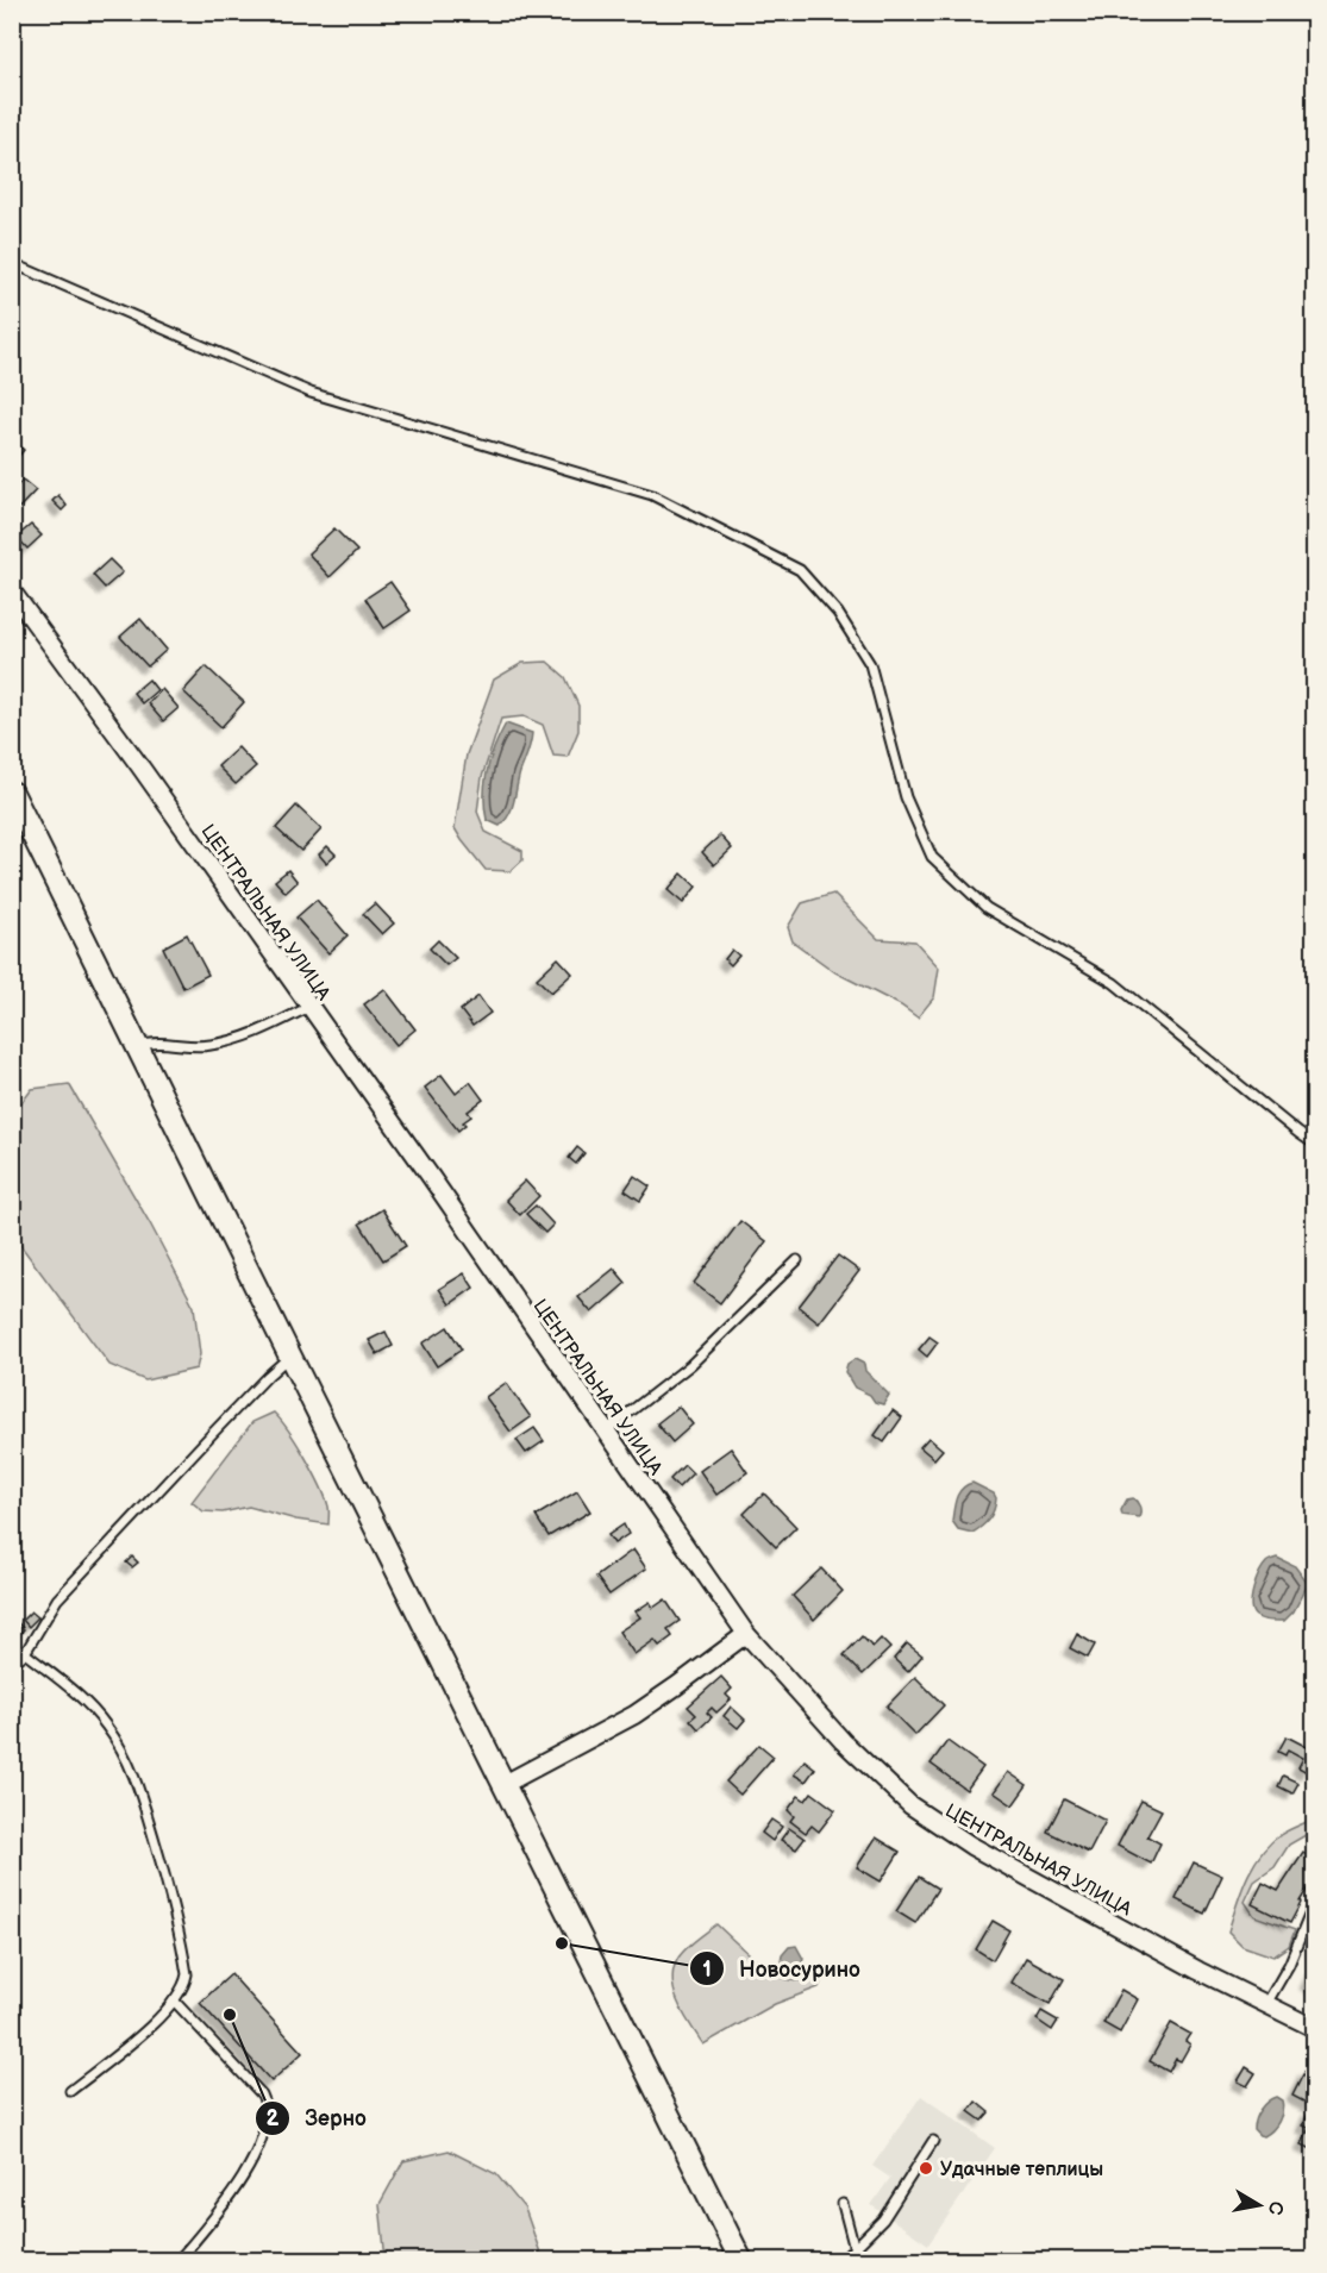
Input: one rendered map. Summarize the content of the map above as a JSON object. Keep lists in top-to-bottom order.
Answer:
{
  "streets": {
    "street": ["ЦЕНТРАЛЬНАЯ УЛИЦА"]
  },
  "places": ["Новосурино", "Зерно", "Удачные теплицы"],
  "north": "right"
}
